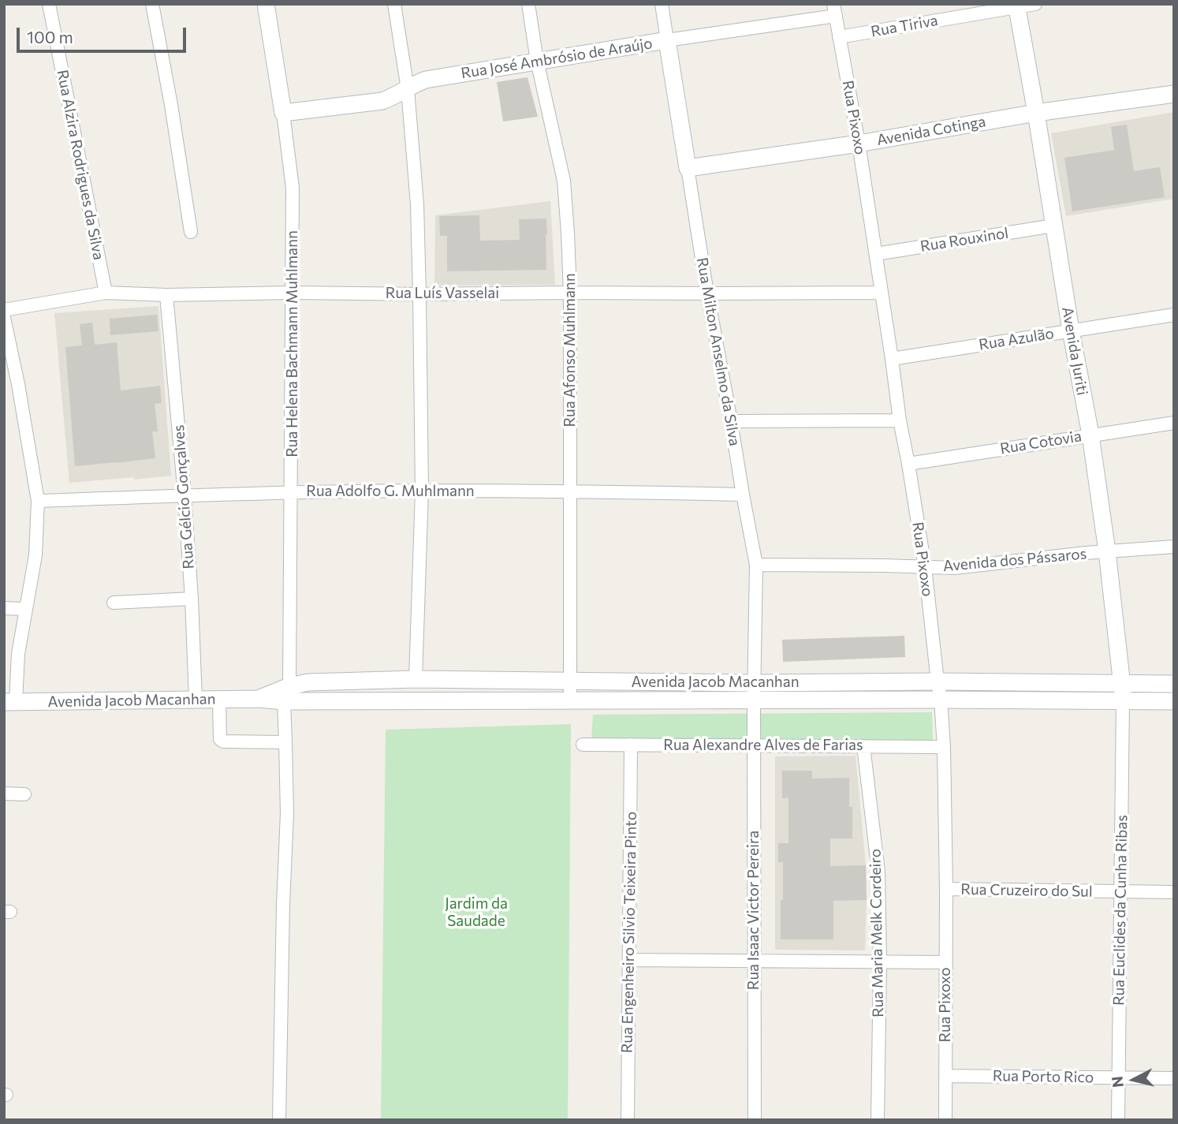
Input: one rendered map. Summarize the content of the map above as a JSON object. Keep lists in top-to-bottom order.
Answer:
{
  "streets": {
    "main road": [
      "Rua José Ambrósio de Araújo",
      "Avenida Cotinga",
      "Rua Helena Bachmann Muhlmann",
      "Avenida Juriti",
      "Rua Milton Anselmo da Silva",
      "Avenida Jacob Macanhan"
    ],
    "street": [
      "Rua Tiriva",
      "Rua Pixoxo",
      "Rua Alzira Rodrigues da Silva",
      "Rua Rouxinol",
      "Rua Luís Vasselai",
      "Rua Azulão",
      "Rua Afonso Muhlmann",
      "Rua Cotovia",
      "Rua Adolfo G. Muhlmann",
      "Rua Gélcio Gonçalves",
      "Avenida dos Pássaros",
      "Rua Alexandre Alves de Farias",
      "Rua Cruzeiro do Sul",
      "Rua Isaac Victor Pereira",
      "Rua Euclides da Cunha Ribas",
      "Rua Engenheiro Silvio Teixeira Pinto",
      "Rua Maria Melk Cordeiro",
      "Rua Porto Rico"
    ]
  },
  "crossings": [
    ["Rua Tiriva", "Rua Pixoxo"],
    ["Rua Tiriva", "Avenida Juriti"],
    ["Rua José Ambrósio de Araújo", "Rua Pixoxo"],
    ["Rua José Ambrósio de Araújo", "Rua Helena Bachmann Muhlmann"],
    ["Rua José Ambrósio de Araújo", "Rua Afonso Muhlmann"],
    ["Rua José Ambrósio de Araújo", "Rua Milton Anselmo da Silva"],
    ["Rua Pixoxo", "Avenida Cotinga"],
    ["Rua Pixoxo", "Rua Rouxinol"],
    ["Rua Pixoxo", "Rua Luís Vasselai"],
    ["Rua Pixoxo", "Rua Azulão"],
    ["Rua Pixoxo", "Rua Cotovia"],
    ["Rua Pixoxo", "Avenida dos Pássaros"],
    ["Rua Pixoxo", "Avenida Jacob Macanhan"],
    ["Rua Pixoxo", "Rua Alexandre Alves de Farias"],
    ["Rua Pixoxo", "Rua Cruzeiro do Sul"],
    ["Rua Pixoxo", "Rua Porto Rico"],
    ["Avenida Cotinga", "Avenida Juriti"],
    ["Avenida Cotinga", "Rua Milton Anselmo da Silva"],
    ["Rua Alzira Rodrigues da Silva", "Rua Luís Vasselai"],
    ["Rua Rouxinol", "Avenida Juriti"],
    ["Rua Luís Vasselai", "Rua Helena Bachmann Muhlmann"],
    ["Rua Luís Vasselai", "Rua Afonso Muhlmann"],
    ["Rua Luís Vasselai", "Rua Milton Anselmo da Silva"],
    ["Rua Luís Vasselai", "Rua Gélcio Gonçalves"],
    ["Rua Azulão", "Avenida Juriti"],
    ["Rua Helena Bachmann Muhlmann", "Rua Adolfo G. Muhlmann"],
    ["Rua Helena Bachmann Muhlmann", "Avenida Jacob Macanhan"],
    ["Rua Afonso Muhlmann", "Rua Adolfo G. Muhlmann"],
    ["Rua Afonso Muhlmann", "Avenida Jacob Macanhan"],
    ["Avenida Juriti", "Rua Cotovia"],
    ["Avenida Juriti", "Avenida dos Pássaros"],
    ["Avenida Juriti", "Avenida Jacob Macanhan"],
    ["Avenida Juriti", "Rua Euclides da Cunha Ribas"],
    ["Rua Milton Anselmo da Silva", "Rua Adolfo G. Muhlmann"],
    ["Rua Milton Anselmo da Silva", "Avenida dos Pássaros"],
    ["Rua Milton Anselmo da Silva", "Avenida Jacob Macanhan"],
    ["Rua Milton Anselmo da Silva", "Rua Isaac Victor Pereira"],
    ["Rua Adolfo G. Muhlmann", "Rua Gélcio Gonçalves"],
    ["Rua Gélcio Gonçalves", "Avenida Jacob Macanhan"],
    ["Avenida Jacob Macanhan", "Rua Isaac Victor Pereira"],
    ["Avenida Jacob Macanhan", "Rua Euclides da Cunha Ribas"],
    ["Rua Alexandre Alves de Farias", "Rua Isaac Victor Pereira"],
    ["Rua Alexandre Alves de Farias", "Rua Engenheiro Silvio Teixeira Pinto"],
    ["Rua Alexandre Alves de Farias", "Rua Maria Melk Cordeiro"],
    ["Rua Cruzeiro do Sul", "Rua Euclides da Cunha Ribas"],
    ["Rua Euclides da Cunha Ribas", "Rua Porto Rico"]
  ],
  "parks": ["Jardim da Saudade"],
  "scale_bar": "100 m",
  "north": "left"
}
